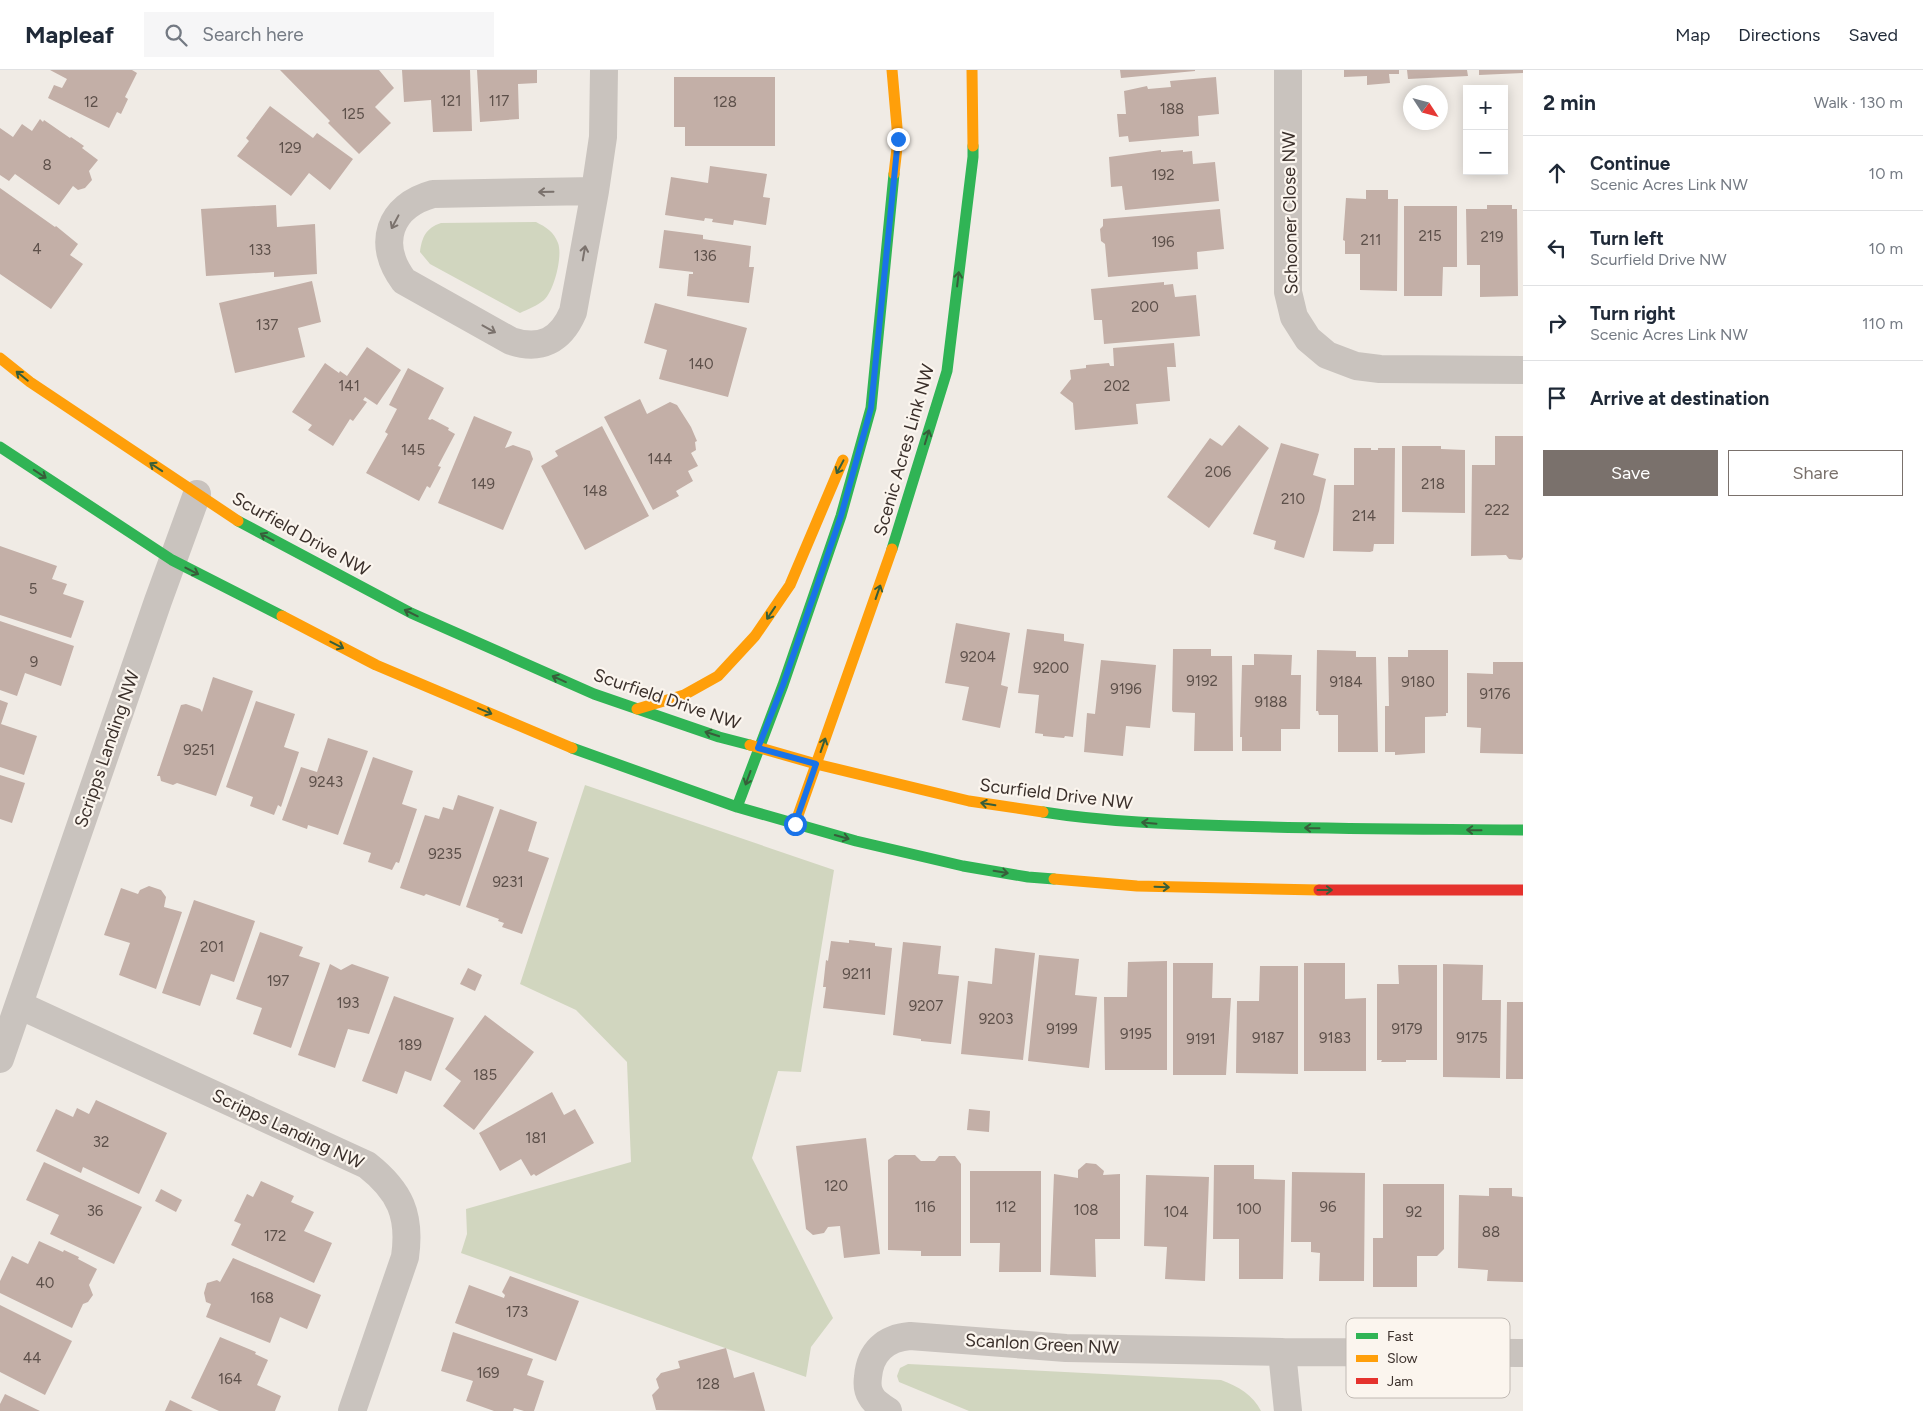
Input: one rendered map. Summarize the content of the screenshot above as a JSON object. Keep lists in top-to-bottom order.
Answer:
{
  "streets": {
    "street": [
      "Schooner Close NW",
      "Scenic Acres Link NW",
      "Scurfield Drive NW",
      "Scripps Landing NW",
      "Scanlon Green NW"
    ]
  },
  "crossings": [
    ["Scenic Acres Link NW", "Scurfield Drive NW"],
    ["Scurfield Drive NW", "Scripps Landing NW"]
  ],
  "house_numbers": [
    "121",
    "117",
    "12",
    "128",
    "188",
    "125",
    "129",
    "8",
    "192",
    "215",
    "219",
    "211",
    "196",
    "4",
    "133",
    "136",
    "200",
    "137",
    "140",
    "141",
    "202",
    "145",
    "144",
    "206",
    "149",
    "218",
    "148",
    "210",
    "222",
    "214",
    "5",
    "9204",
    "9",
    "9200",
    "9192",
    "9184",
    "9180",
    "9196",
    "9176",
    "9188",
    "9251",
    "9243",
    "9235",
    "9231",
    "201",
    "9211",
    "197",
    "193",
    "9207",
    "9203",
    "9199",
    "9179",
    "9195",
    "9187",
    "9183",
    "9175",
    "9191",
    "189",
    "185",
    "181",
    "32",
    "120",
    "116",
    "112",
    "96",
    "100",
    "108",
    "36",
    "104",
    "92",
    "88",
    "172",
    "40",
    "168",
    "173",
    "44",
    "169",
    "164",
    "128"
  ],
  "legend": ["Fast", "Slow", "Jam"],
  "north": "bottom right",
  "page": {
    "header": "Mapleaf",
    "search": "Search here",
    "nav": ["Map", "Directions", "Saved"],
    "heading": ["2 min", "Walk · 130 m"],
    "map_buttons": ["+", "−"],
    "list": [
      ["Continue", "Scenic Acres Link NW", "10 m"],
      ["Turn left", "Scurfield Drive NW", "10 m"],
      ["Turn right", "Scenic Acres Link NW", "110 m"],
      "Arrive at destination"
    ],
    "buttons": ["Save", "Share"]
  }
}
